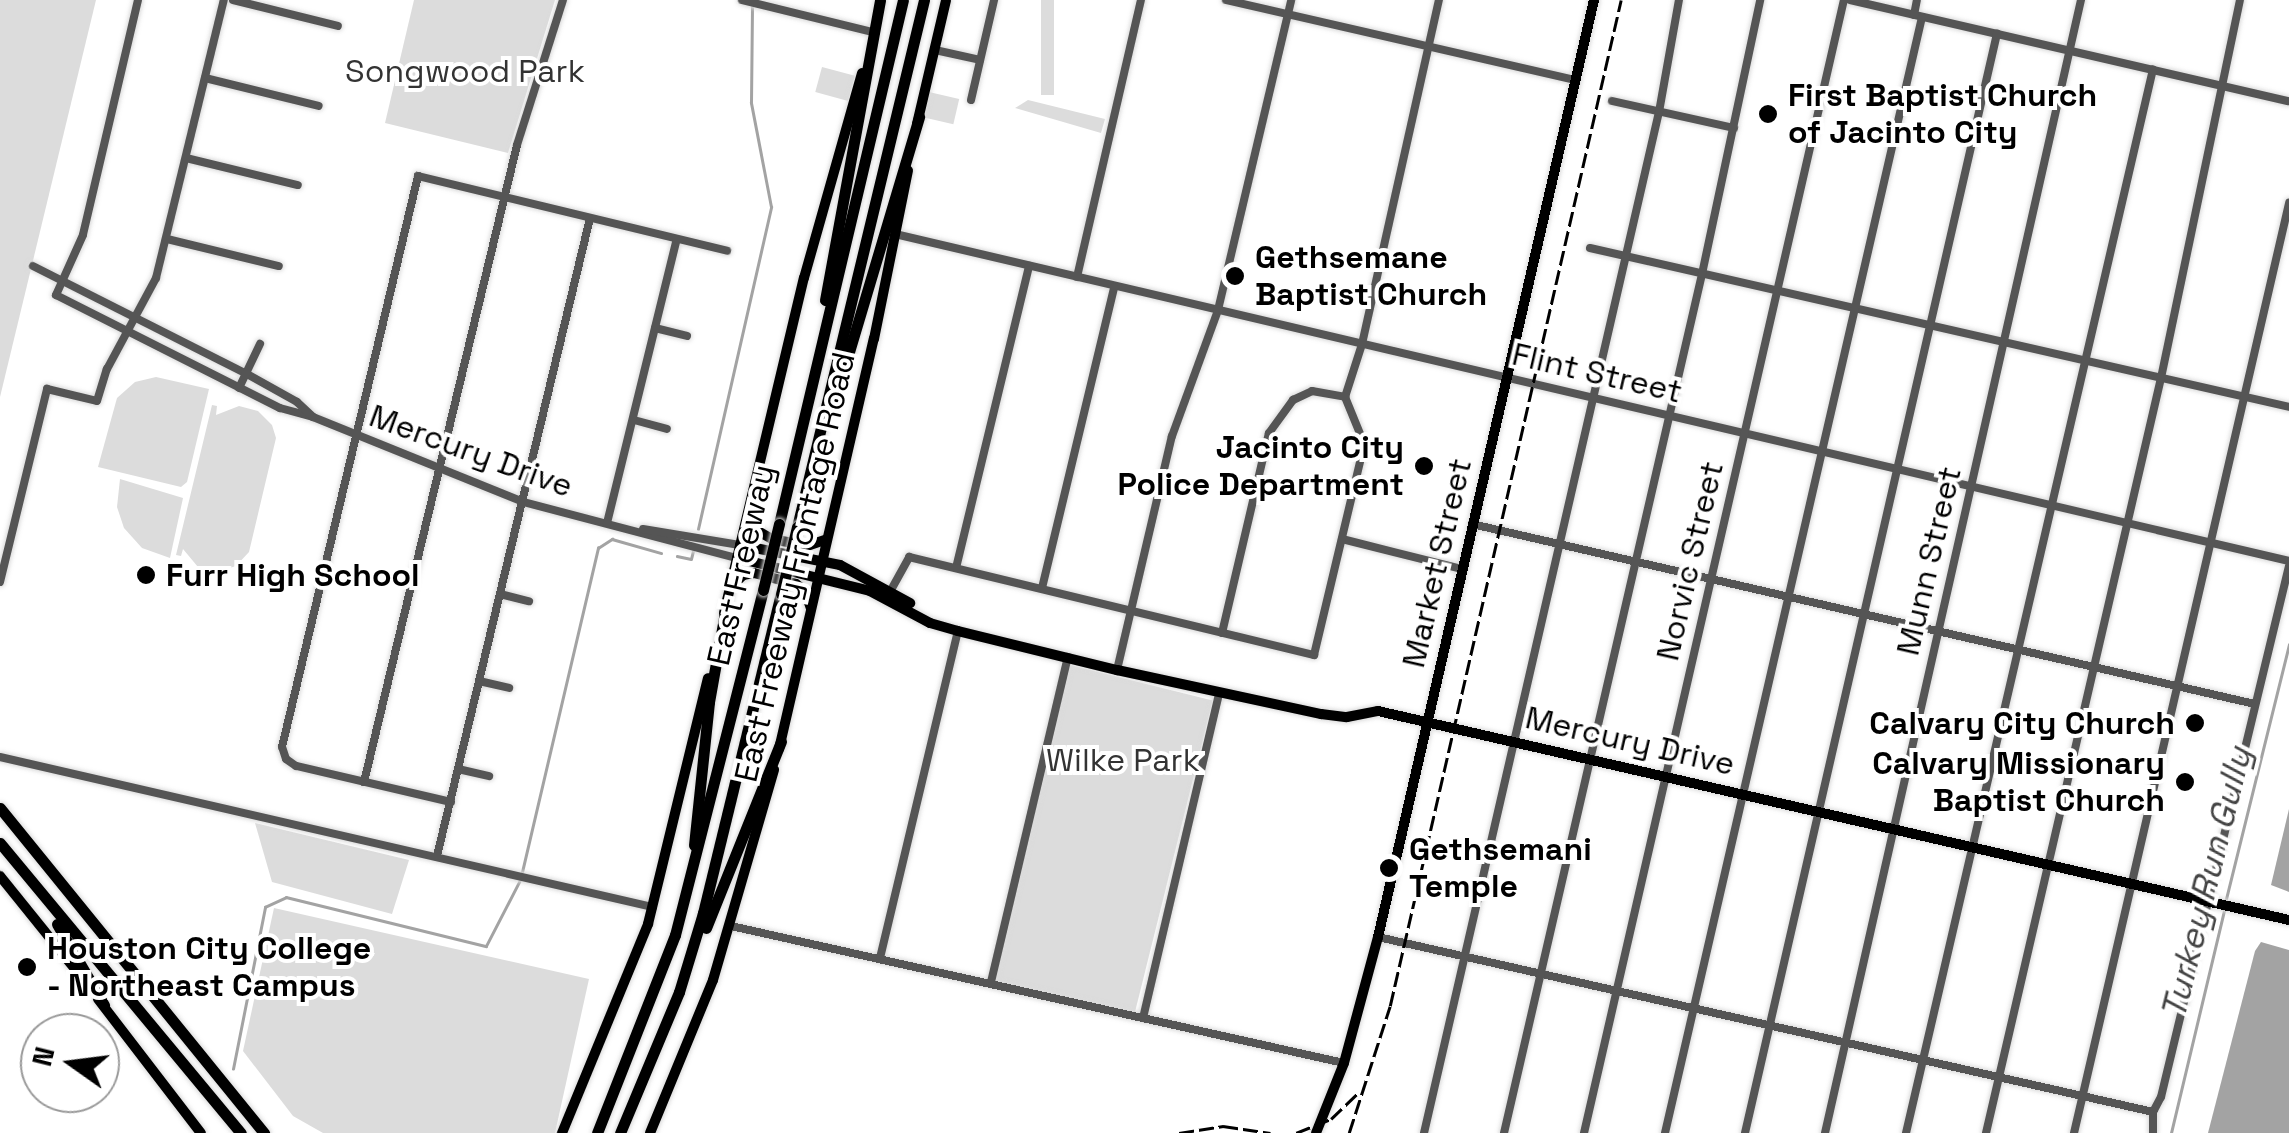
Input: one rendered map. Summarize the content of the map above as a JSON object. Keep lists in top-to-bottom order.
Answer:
{
  "streets": {
    "highway": ["East Freeway"],
    "main road": ["Mercury Drive", "Market Street", "East Freeway Frontage Road"],
    "street": ["Flint Street", "Norvic Street", "Munn Street"]
  },
  "crossings": [
    ["Flint Street", "Norvic Street"],
    ["Flint Street", "Munn Street"],
    ["Flint Street", "Market Street"],
    ["Flint Street", "East Freeway Frontage Road"],
    ["Mercury Drive", "Norvic Street"],
    ["Mercury Drive", "Munn Street"],
    ["Mercury Drive", "Market Street"],
    ["Mercury Drive", "East Freeway Frontage Road"]
  ],
  "water": ["Turkey Run Gully"],
  "parks": ["Songwood Park", "Wilke Park"],
  "places": [
    "First Baptist Church of Jacinto City",
    "Gethsemane Baptist Church",
    "Jacinto City Police Department",
    "Furr High School",
    "Calvary City Church",
    "Calvary Missionary Baptist Church",
    "Gethsemani Temple",
    "Houston City College - Northeast Campus"
  ],
  "north": "left"
}
